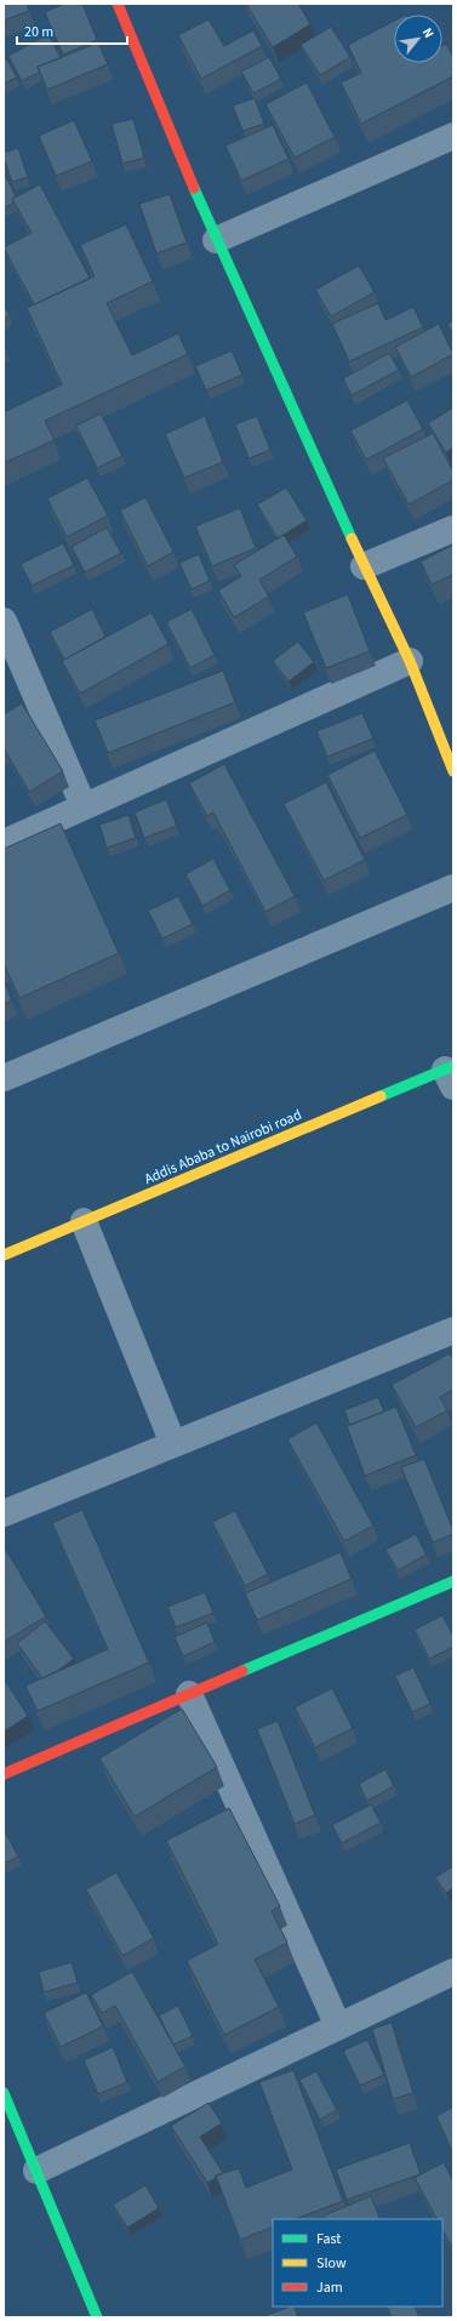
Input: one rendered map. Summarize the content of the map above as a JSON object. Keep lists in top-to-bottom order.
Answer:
{
  "streets": {
    "main road": ["Addis Ababa to Nairobi road"]
  },
  "legend": ["Fast", "Slow", "Jam"],
  "scale_bar": "20 m",
  "north": "top right"
}
